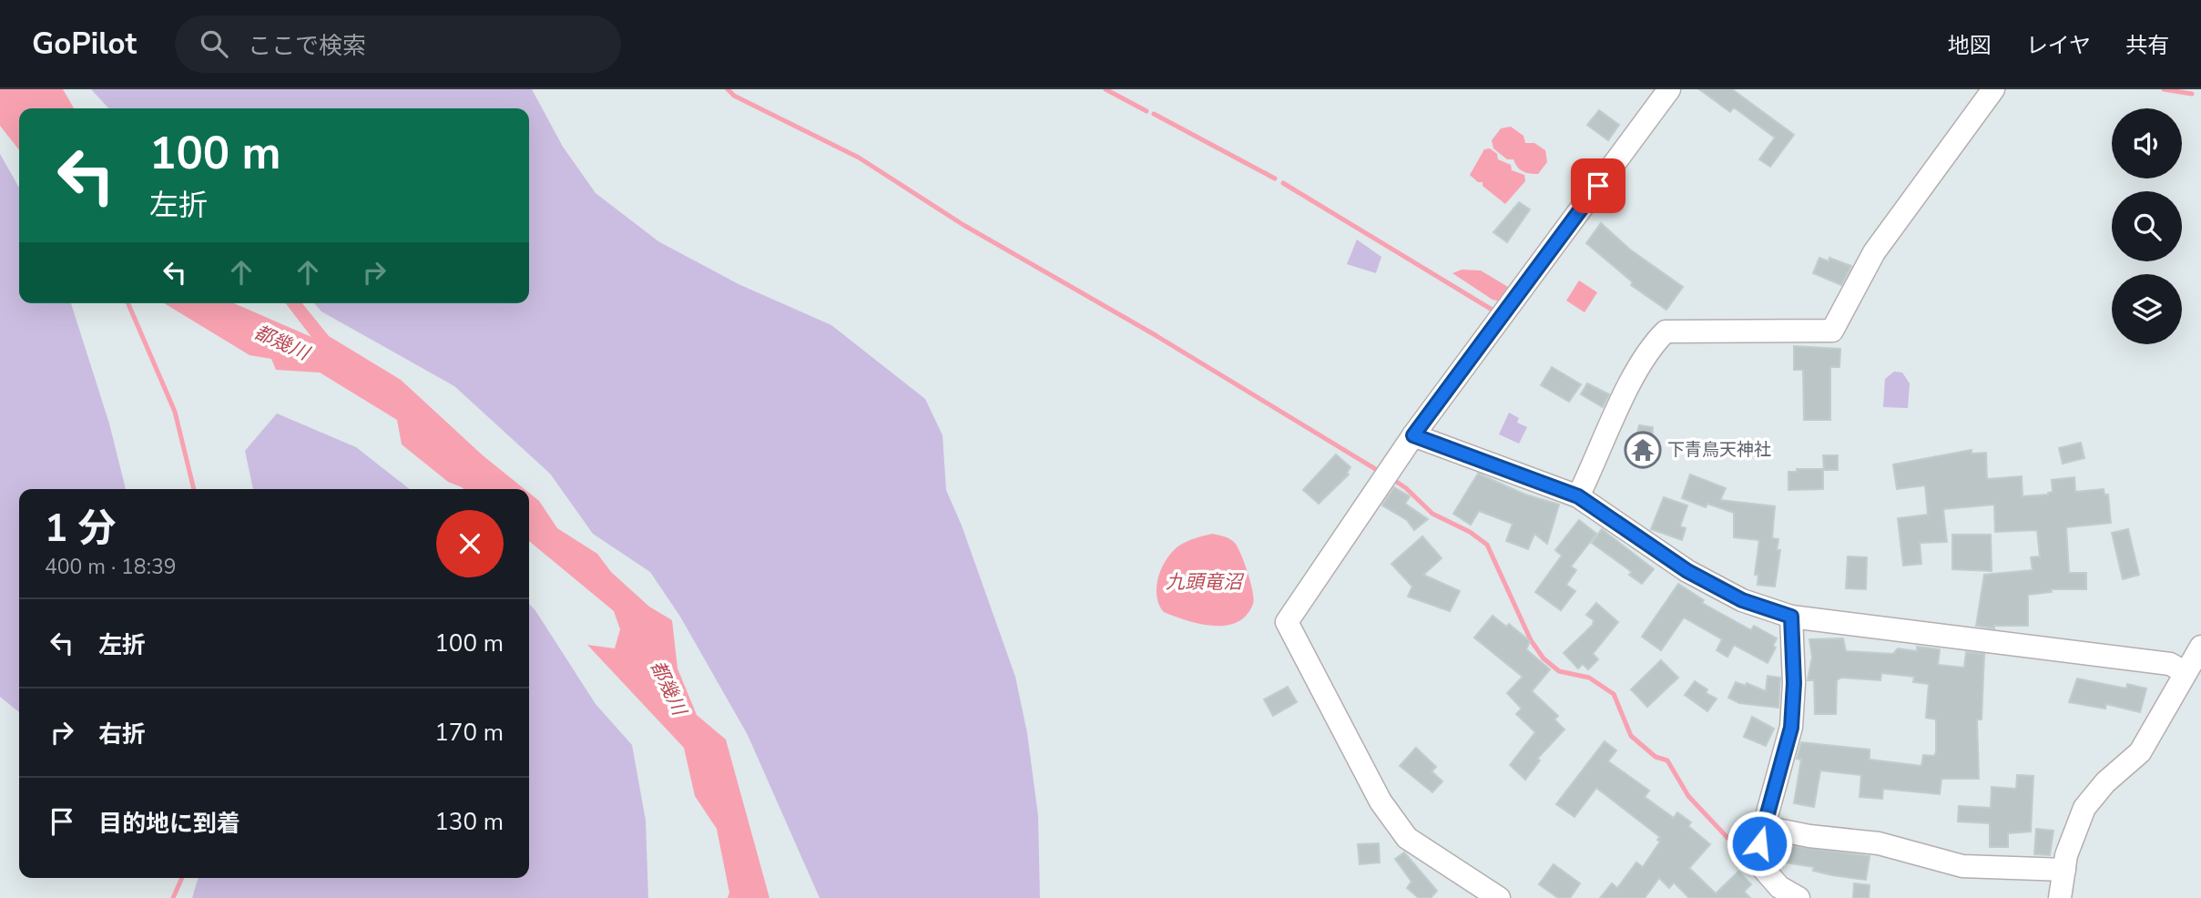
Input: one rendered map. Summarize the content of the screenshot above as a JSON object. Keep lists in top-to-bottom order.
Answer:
{
  "water": ["都幾川", "九頭竜沼"],
  "places": {
    "temple": ["下青鳥天神社"]
  },
  "page": {
    "header": "GoPilot",
    "search": "ここで検索",
    "nav": ["地図", "レイヤ", "共有"],
    "turn": ["100 m", "左折"],
    "heading": ["1 分", "400 m · 18:39"],
    "list": [
      {
        "name": "左折",
        "value": "100 m"
      },
      {
        "name": "右折",
        "value": "170 m"
      },
      {
        "name": "目的地に到着",
        "value": "130 m"
      }
    ]
  }
}
